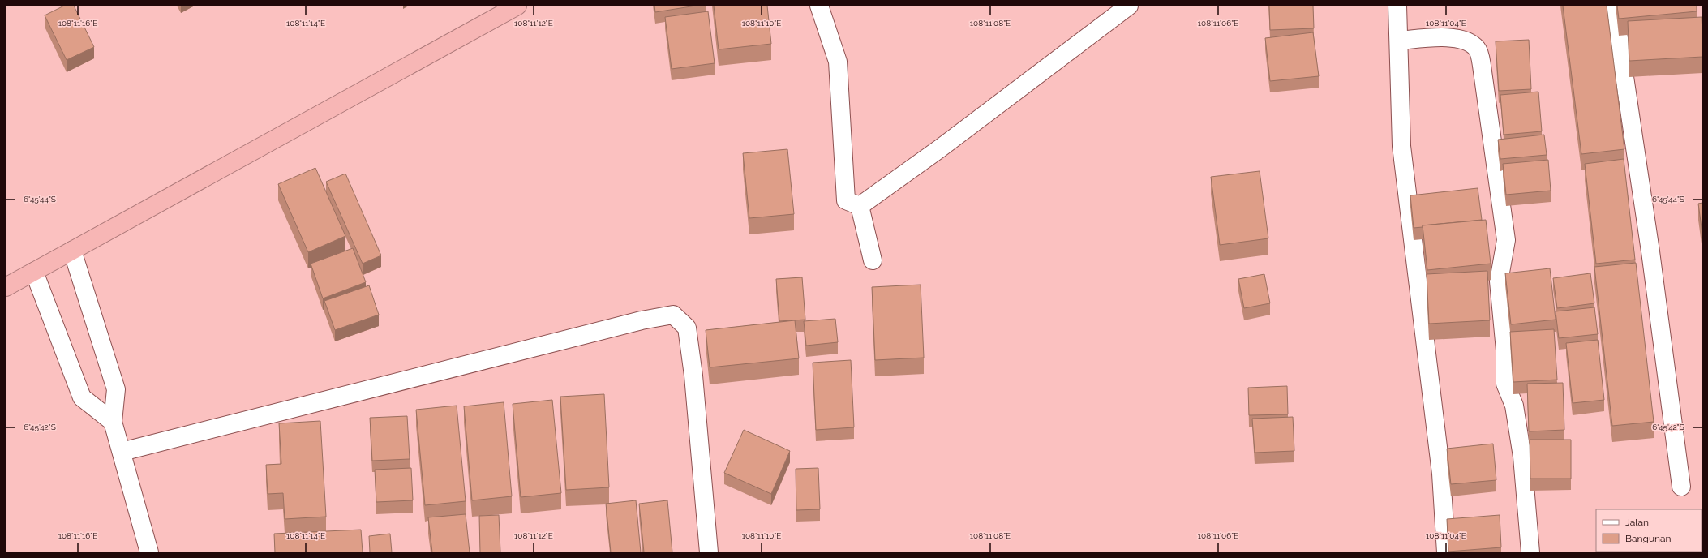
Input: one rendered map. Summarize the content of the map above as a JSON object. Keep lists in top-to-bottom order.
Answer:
{
  "legend": ["Jalan", "Bangunan"],
  "coordinates": [
    "108°11'16\"E",
    "108°11'14\"E",
    "108°11'12\"E",
    "108°11'10\"E",
    "108°11'08\"E",
    "108°11'06\"E",
    "108°11'04\"E",
    "6°45'44\"S",
    "6°45'42\"S"
  ]
}
